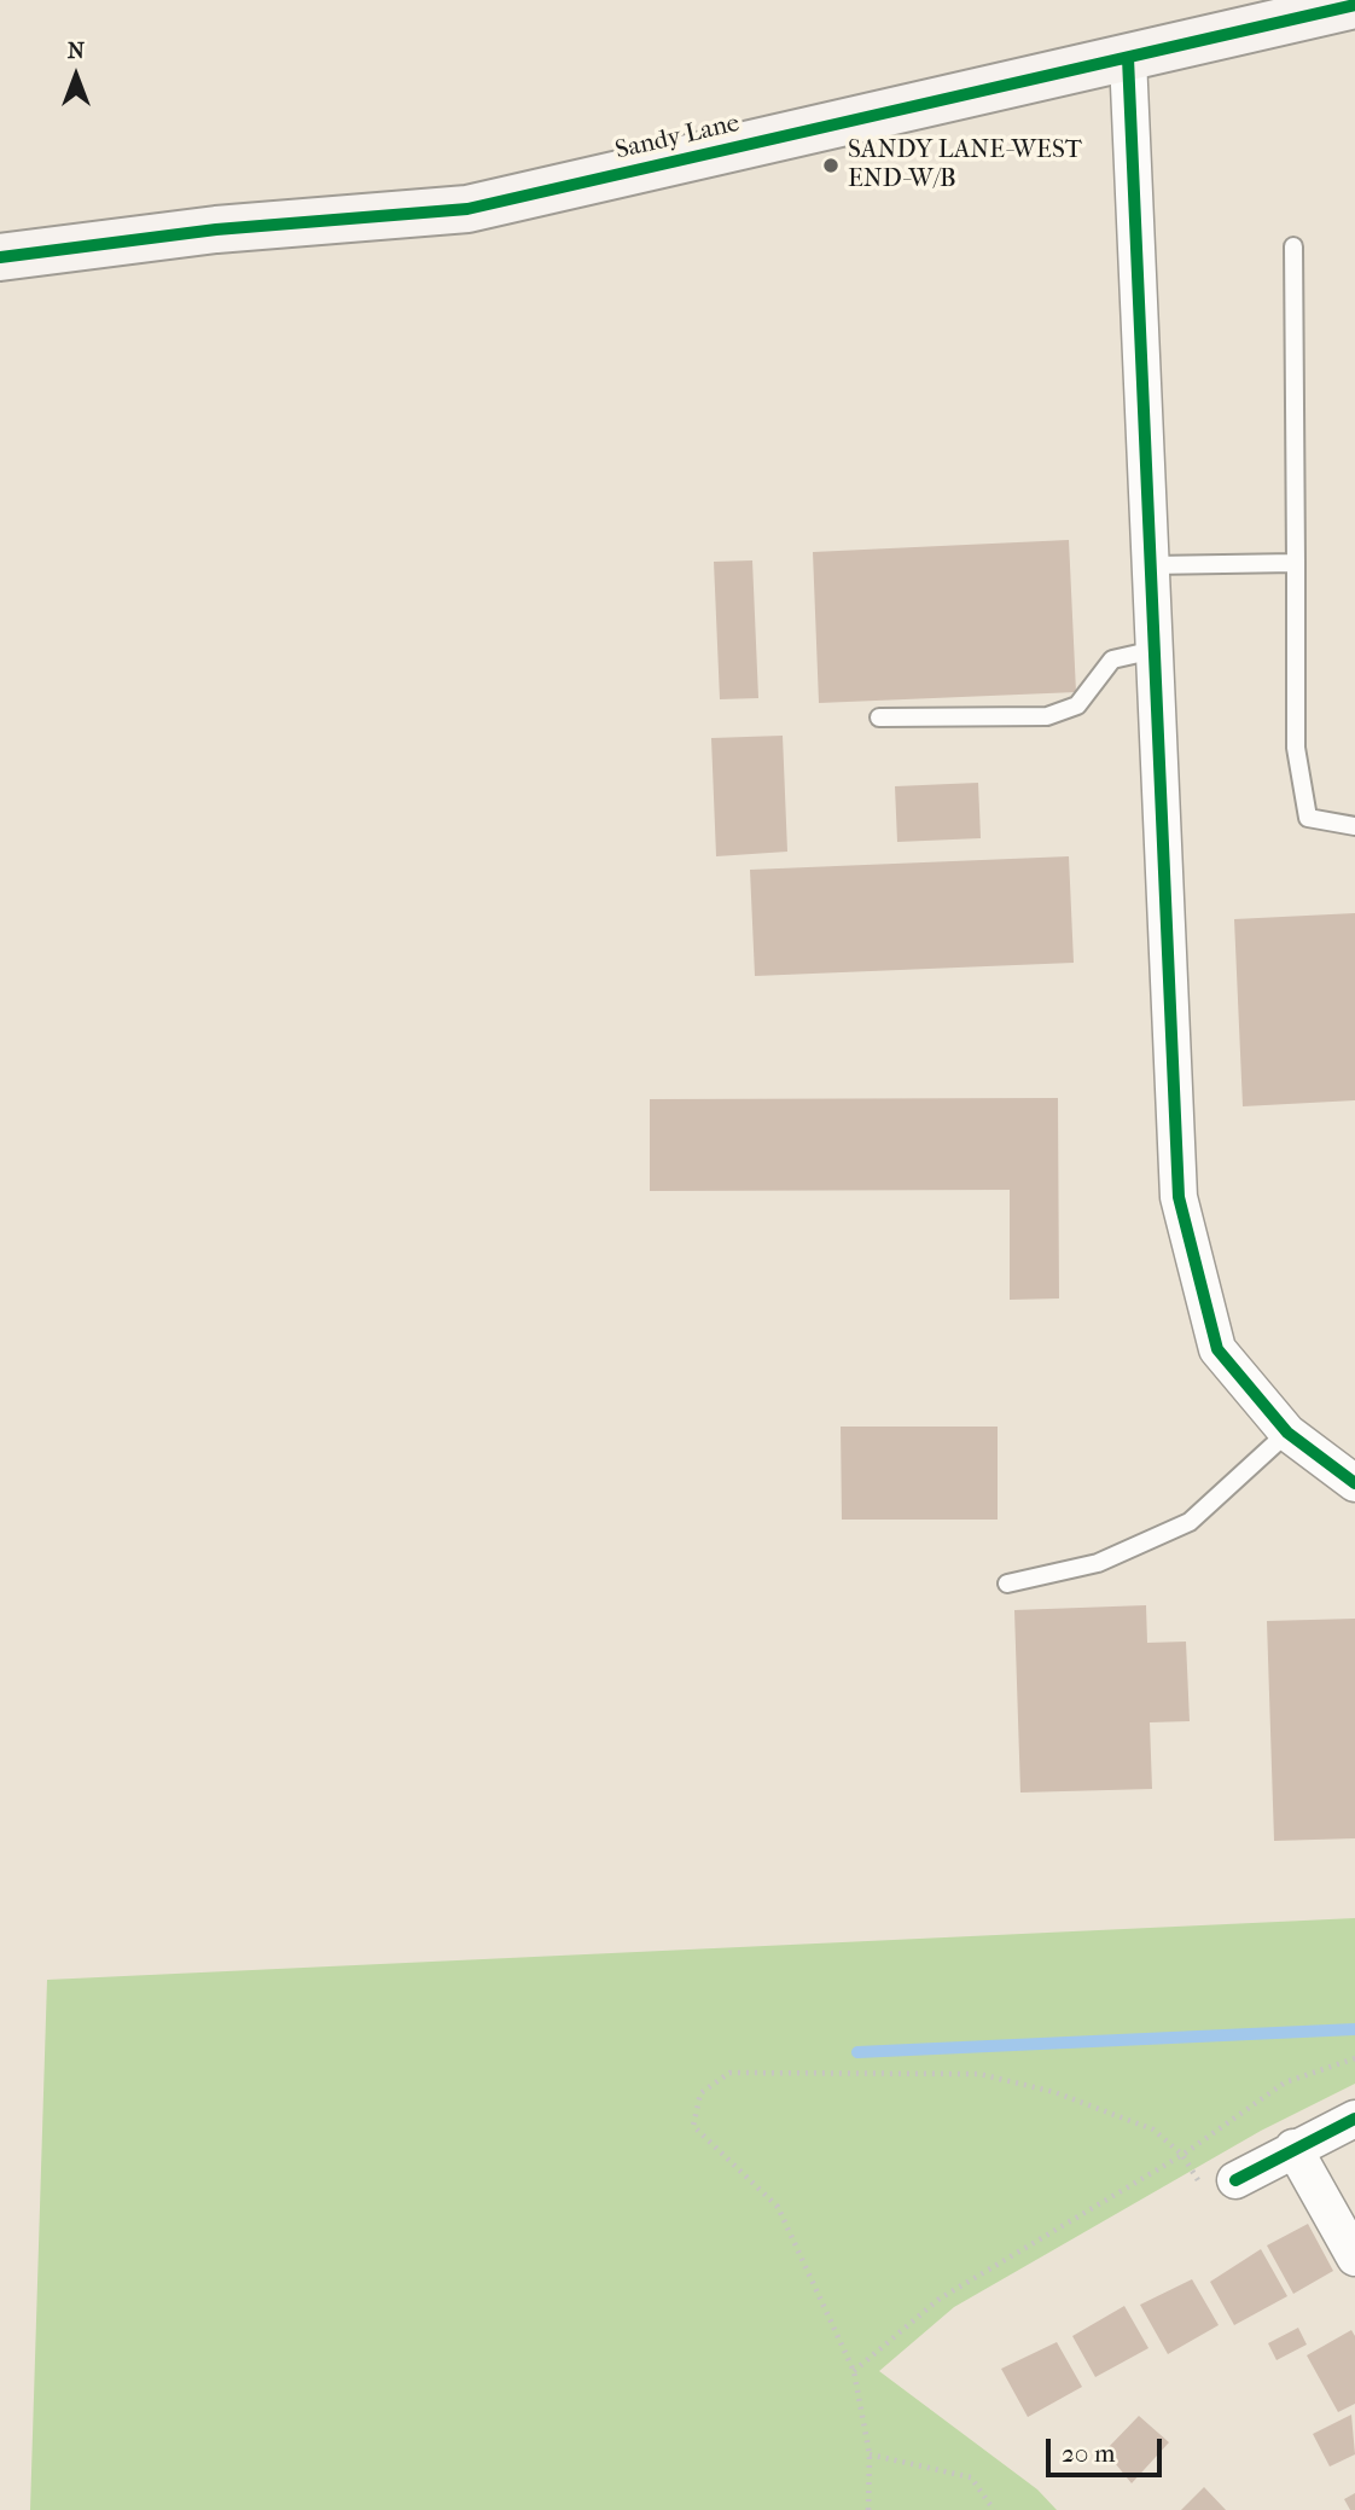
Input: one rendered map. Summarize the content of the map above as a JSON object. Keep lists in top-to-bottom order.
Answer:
{
  "streets": {
    "street": ["Sandy Lane"]
  },
  "places": ["SANDY LANE-WEST END-W/B"],
  "scale_bar": "20 m",
  "north": "top"
}
